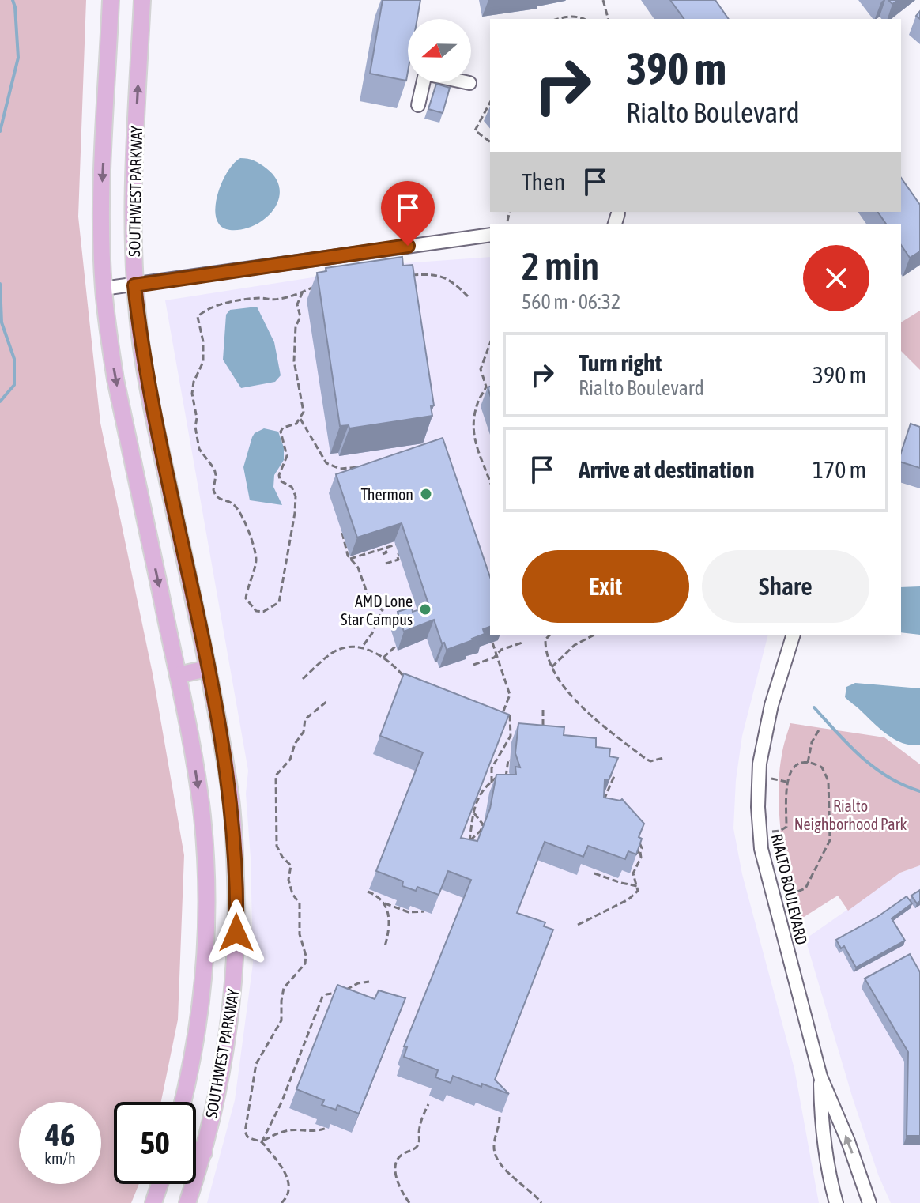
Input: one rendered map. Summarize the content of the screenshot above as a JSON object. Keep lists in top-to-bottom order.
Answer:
{
  "streets": {
    "main road": ["SOUTHWEST PARKWAY"],
    "street": ["RIALTO BOULEVARD"]
  },
  "parks": ["Rialto Neighborhood Park"],
  "places": ["Thermon", "AMD Lone Star Campus"],
  "north": "left",
  "page": {
    "turn": ["390 m", "Rialto Boulevard"],
    "then": "Then",
    "heading": ["2 min", "560 m · 06:32"],
    "list": [
      {
        "name": "Turn right",
        "note": "Rialto Boulevard",
        "value": "390 m"
      },
      {
        "name": "Arrive at destination",
        "value": "170 m"
      }
    ],
    "buttons": ["Exit", "Share"],
    "speed": "46 km/h",
    "limit": "50"
  }
}
